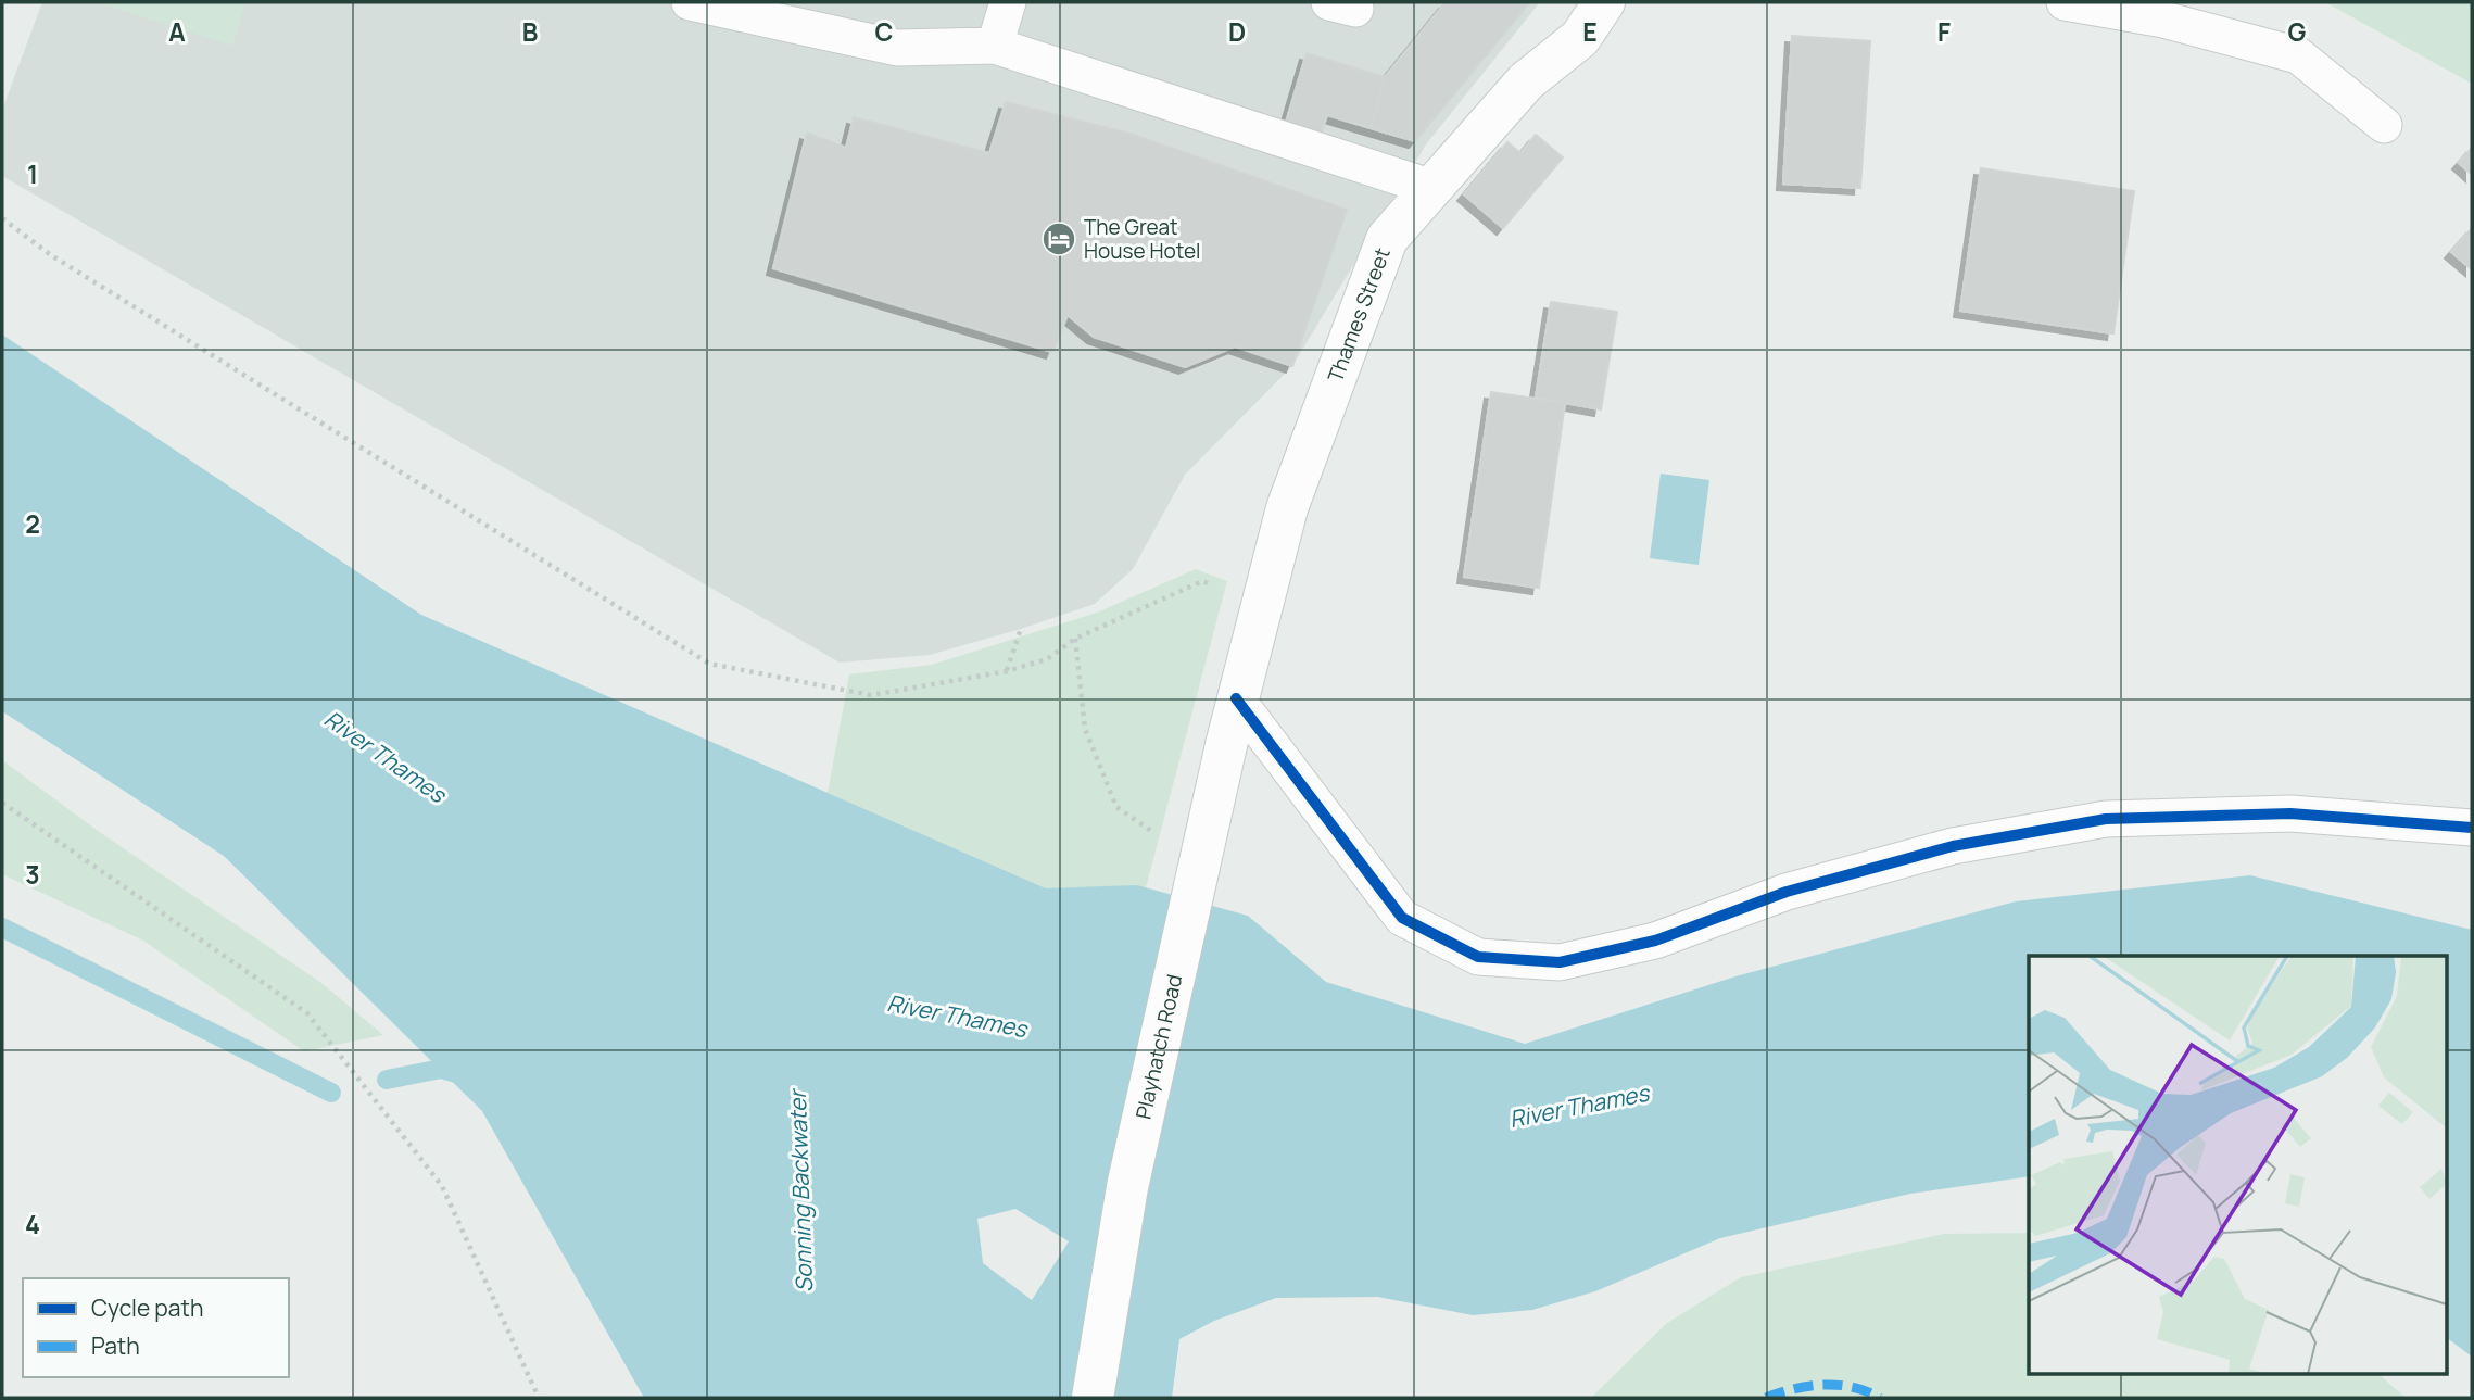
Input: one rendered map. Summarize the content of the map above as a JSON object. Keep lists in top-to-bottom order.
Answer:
{
  "streets": {
    "main road": ["Thames Street", "Playhatch Road"]
  },
  "crossings": [
    ["Thames Street", "Playhatch Road"]
  ],
  "water": ["River Thames", "Sonning Backwater"],
  "places": {
    "hotel": ["The Great House Hotel"]
  },
  "legend": ["Cycle path", "Path"],
  "grid": {
    "columns": [
      "A",
      "B",
      "C",
      "D",
      "E",
      "F",
      "G"
    ],
    "rows": [
      "1",
      "2",
      "3",
      "4"
    ]
  }
}
